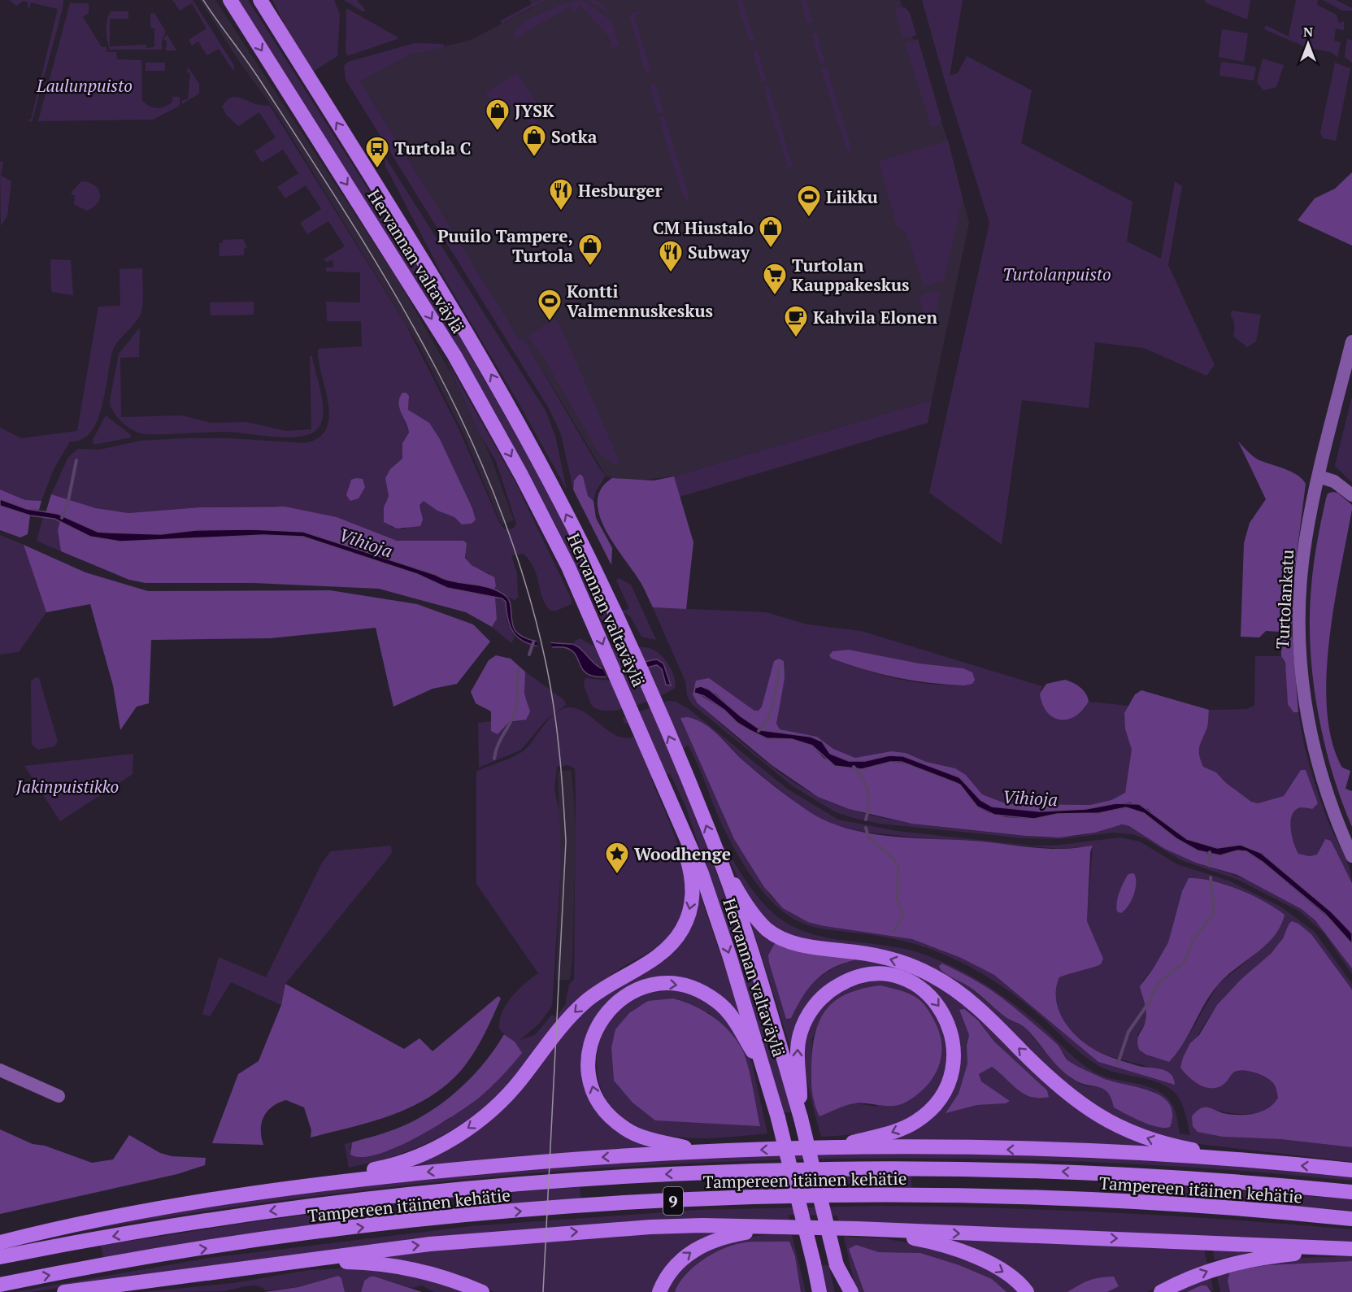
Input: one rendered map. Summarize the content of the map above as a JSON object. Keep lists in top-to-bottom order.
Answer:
{
  "streets": {
    "highway": ["Hervannan valtaväylä", "Tampereen itäinen kehätie", "9"],
    "main road": ["Turtolankatu"]
  },
  "water": ["Vihioja"],
  "parks": ["Laulunpuisto", "Turtolanpuisto", "Jakinpuistikko"],
  "places": {
    "shop": [
      "JYSK",
      "Sotka",
      "CM Hiustalo",
      "Puuilo Tampere, Turtola"
    ],
    "bus stop": ["Turtola C"],
    "restaurant": ["Hesburger", "Subway"],
    "sports": ["Liikku", "Kontti Valmennuskeskus"],
    "supermarket": ["Turtolan Kauppakeskus"],
    "cafe": ["Kahvila Elonen"],
    "place": ["Woodhenge"]
  },
  "north": "top"
}
